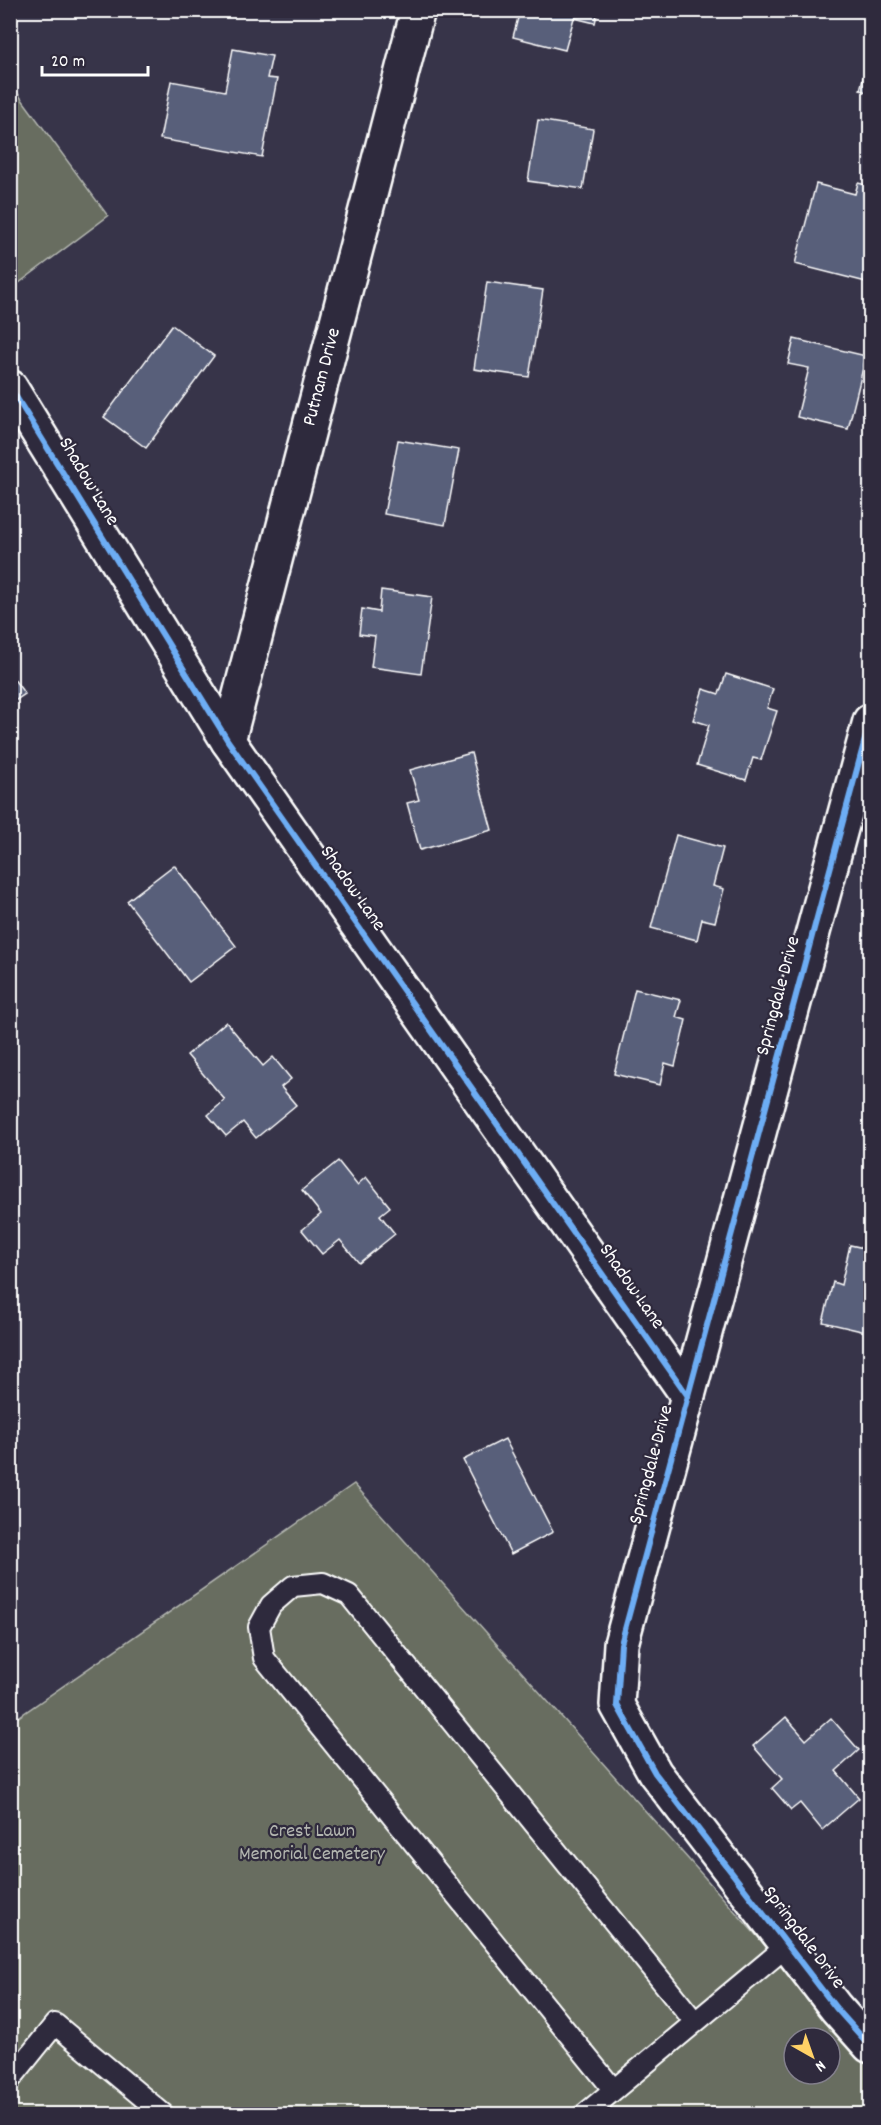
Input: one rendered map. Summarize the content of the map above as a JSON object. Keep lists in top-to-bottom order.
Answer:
{
  "streets": {
    "street": ["Putnam Drive", "Shadow Lane", "Springdale Drive"]
  },
  "crossings": [
    ["Putnam Drive", "Shadow Lane"],
    ["Shadow Lane", "Springdale Drive"]
  ],
  "parks": ["Crest Lawn Memorial Cemetery"],
  "scale_bar": "20 m",
  "north": "bottom right"
}
